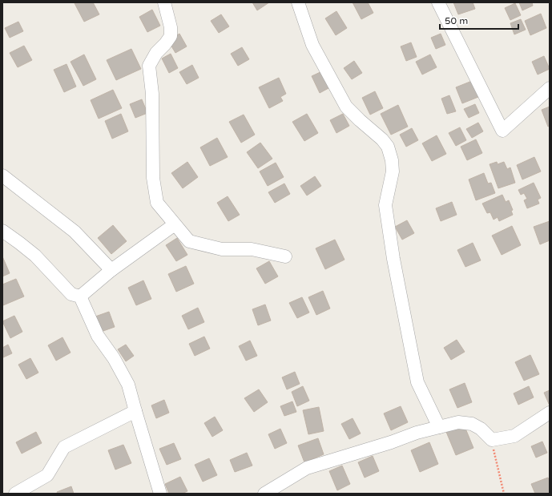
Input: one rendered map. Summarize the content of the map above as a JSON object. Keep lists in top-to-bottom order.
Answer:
{
  "scale_bar": "50 m"
}
